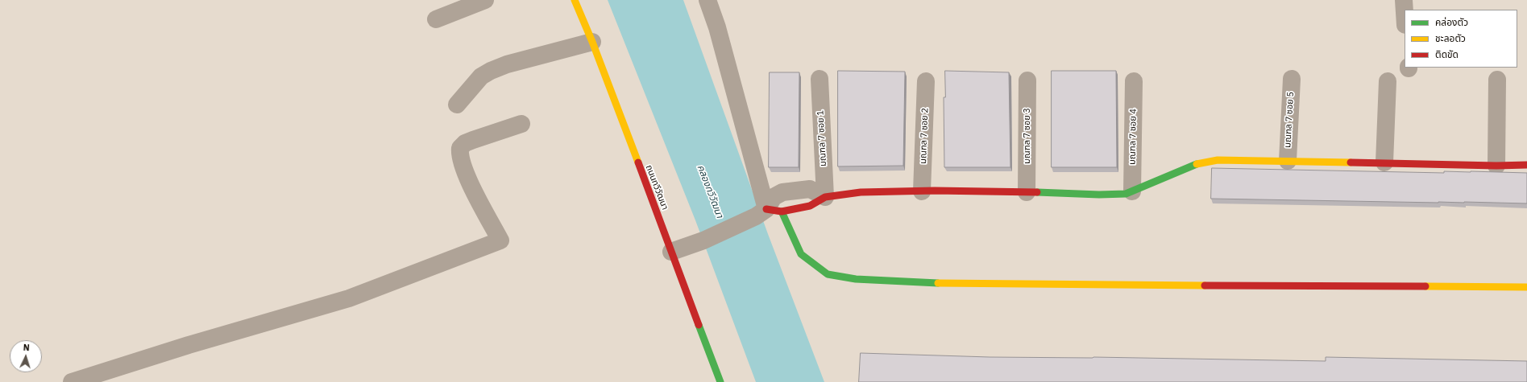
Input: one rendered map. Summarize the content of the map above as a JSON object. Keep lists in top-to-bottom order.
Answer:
{
  "streets": {
    "street": [
      "มณฑล 7 ซอย 5",
      "มณฑล 7 ซอย 2",
      "มณฑล 7 ซอย 3",
      "มณฑล 7 ซอย 4",
      "มณฑล 7 ซอย 1",
      "ถนนทวีวัฒนา"
    ]
  },
  "water": ["คลองทวีวัฒนา"],
  "legend": ["คล่องตัว", "ชะลอตัว", "ติดขัด"],
  "north": "top"
}
